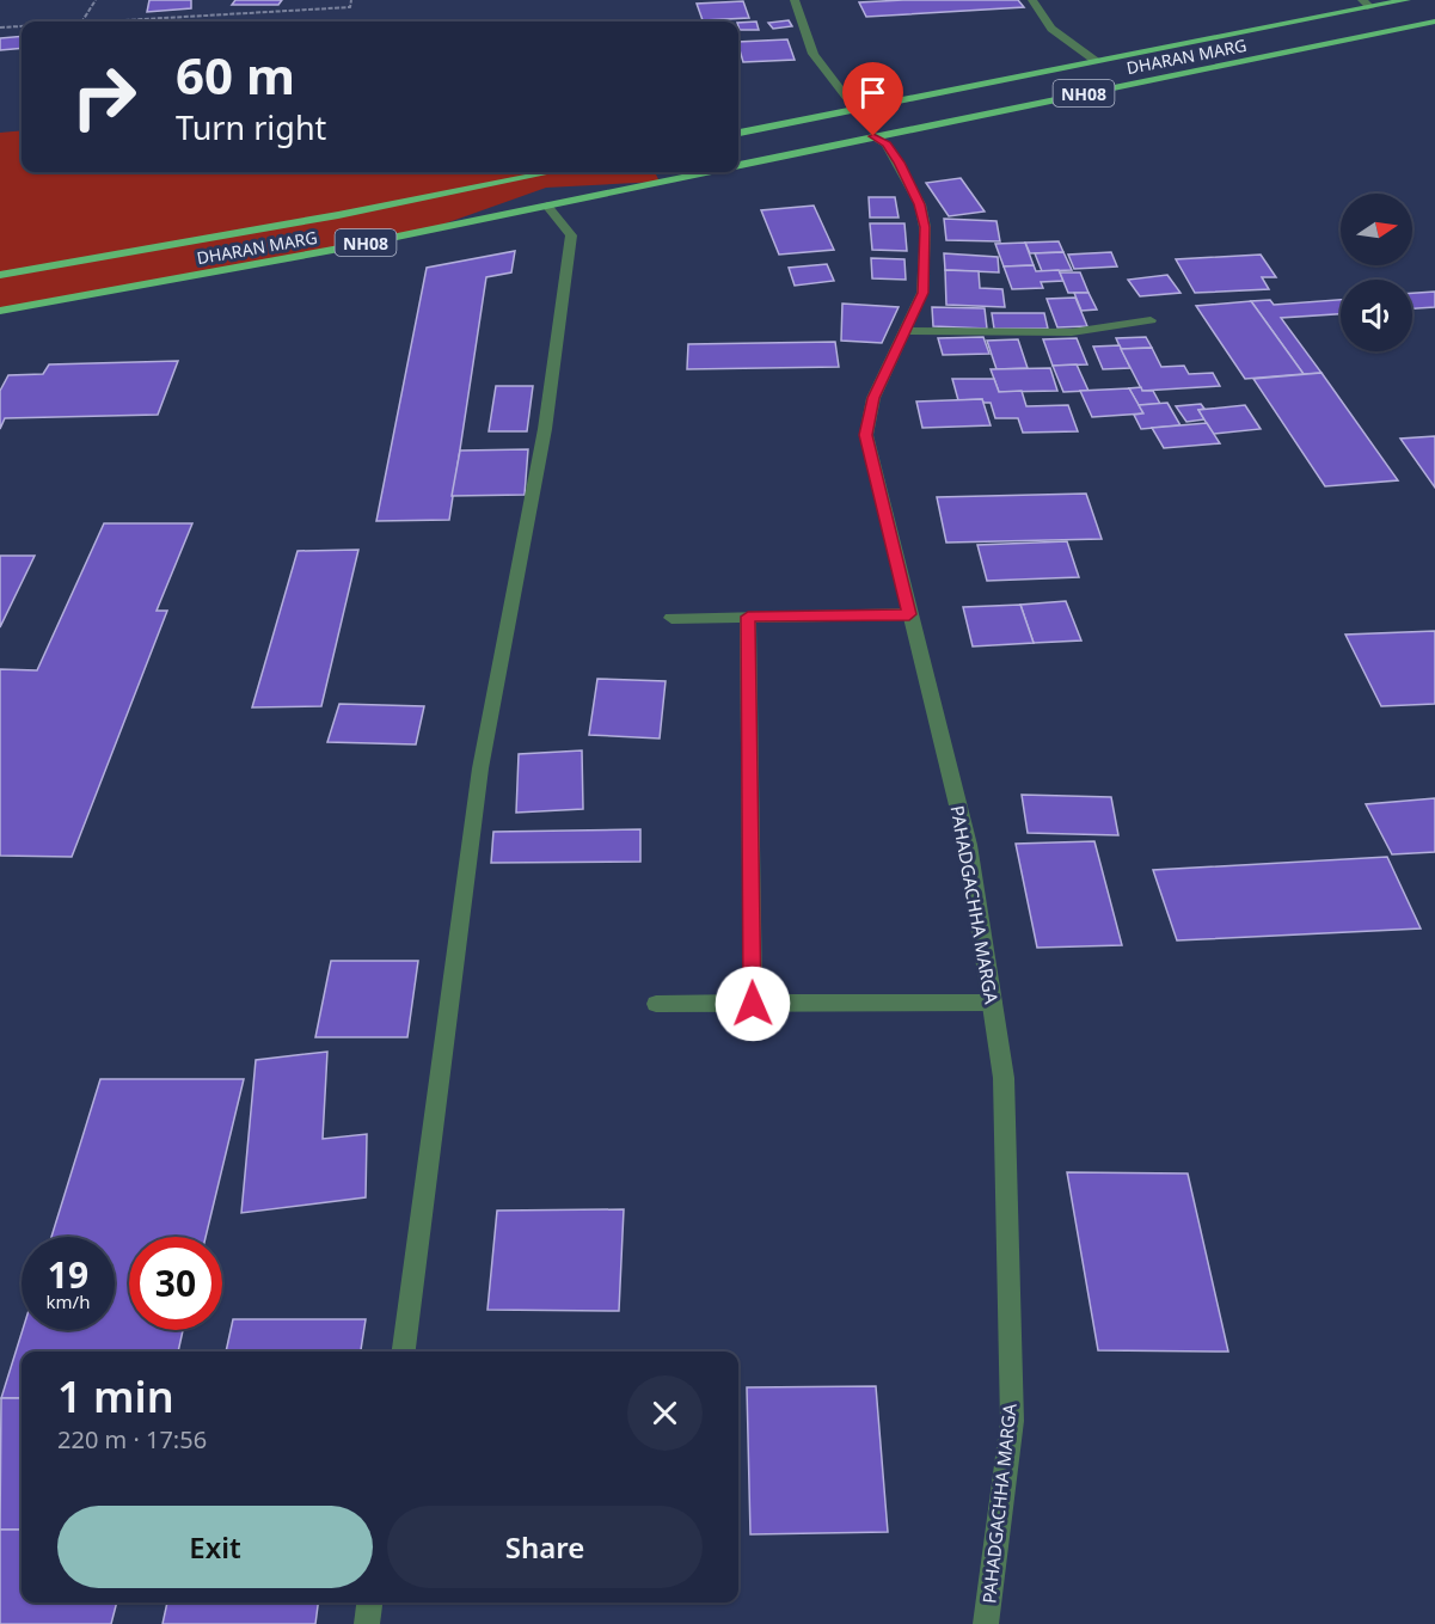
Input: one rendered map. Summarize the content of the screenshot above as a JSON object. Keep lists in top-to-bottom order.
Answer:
{
  "streets": {
    "main road": ["DHARAN MARG", "NH08"],
    "street": ["PAHADGACHHA MARGA"]
  },
  "crossings": [
    ["DHARAN MARG", "PAHADGACHHA MARGA"]
  ],
  "north": "right",
  "page": {
    "turn": ["60 m", "Turn right"],
    "speed": "19 km/h",
    "limit": "30",
    "heading": ["1 min", "220 m · 17:56"],
    "buttons": ["Exit", "Share"]
  }
}
